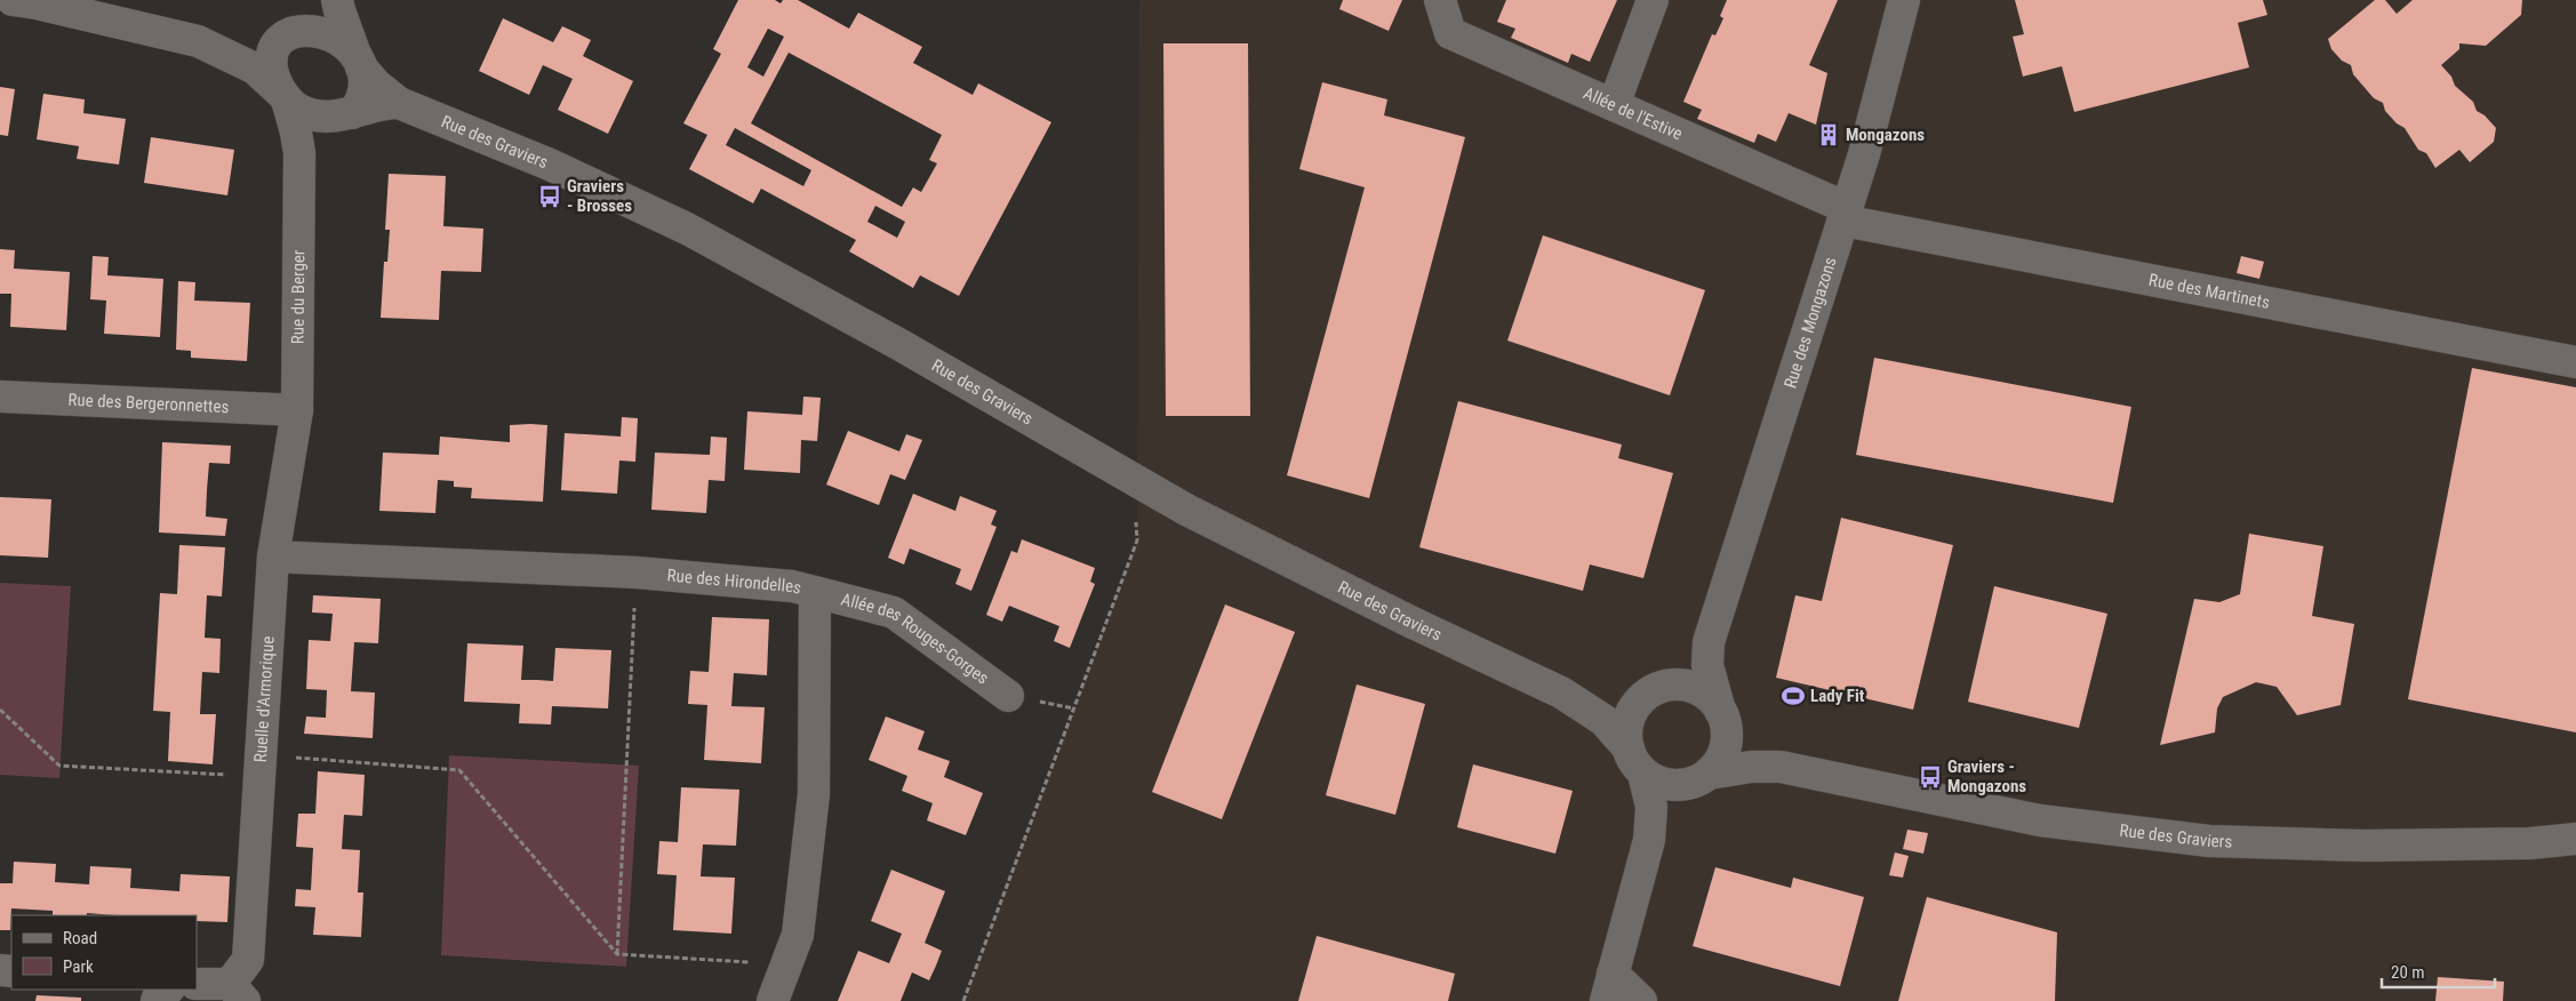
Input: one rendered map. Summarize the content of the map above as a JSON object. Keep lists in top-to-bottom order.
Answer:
{
  "streets": {
    "street": [
      "Allée de l'Estive",
      "Rue des Graviers",
      "Rue des Martinets",
      "Rue du Berger",
      "Rue des Mongazons",
      "Rue des Bergeronnettes",
      "Rue des Hirondelles",
      "Allée des Rouges-Gorges",
      "Ruelle d'Armorique"
    ]
  },
  "crossings": [
    ["Allée de l'Estive", "Rue des Martinets"],
    ["Allée de l'Estive", "Rue des Mongazons"],
    ["Rue des Graviers", "Rue du Berger"],
    ["Rue des Graviers", "Rue des Mongazons"],
    ["Rue des Martinets", "Rue des Mongazons"],
    ["Rue du Berger", "Rue des Bergeronnettes"],
    ["Rue du Berger", "Ruelle d'Armorique"],
    ["Rue des Bergeronnettes", "Ruelle d'Armorique"],
    ["Rue des Hirondelles", "Allée des Rouges-Gorges"],
    ["Rue des Hirondelles", "Ruelle d'Armorique"]
  ],
  "places": {
    "building": ["Mongazons"],
    "bus stop": ["Graviers - Brosses", "Graviers - Mongazons"],
    "sports": ["Lady Fit"]
  },
  "legend": ["Road", "Park"],
  "scale_bar": "20 m"
}
